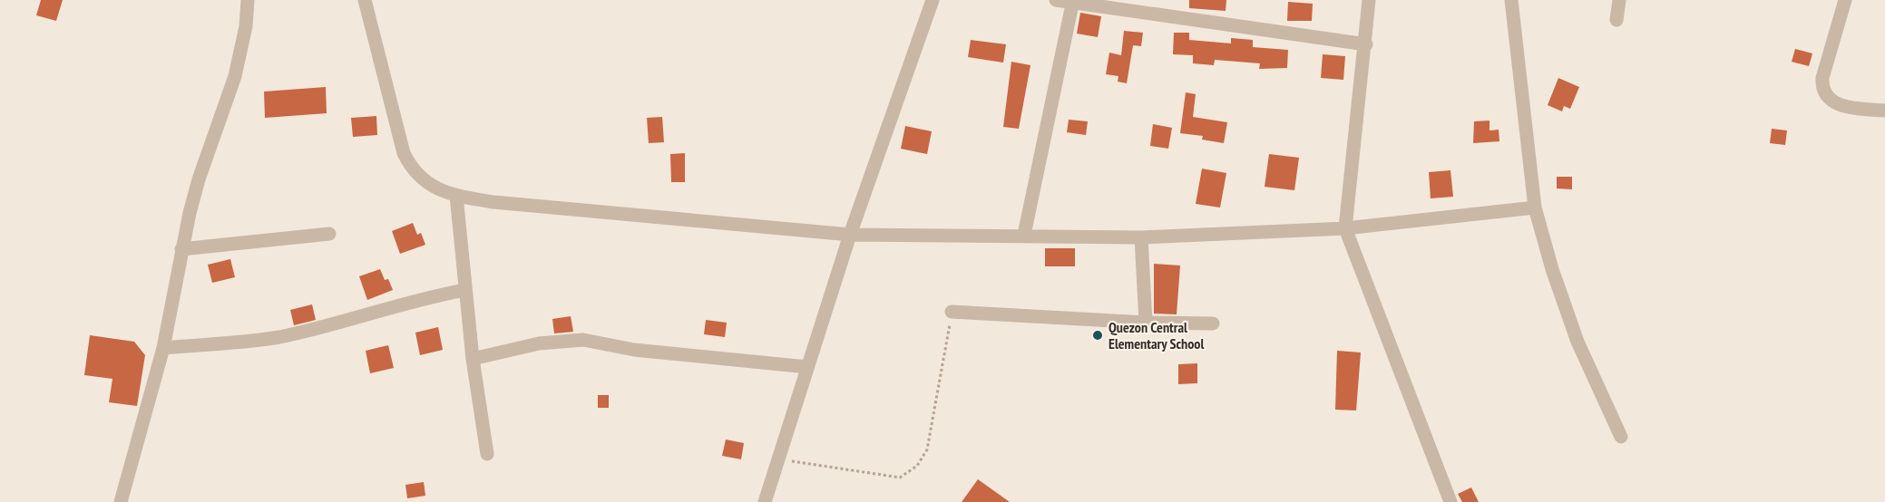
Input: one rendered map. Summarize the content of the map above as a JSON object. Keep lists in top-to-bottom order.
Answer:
{
  "places": ["Quezon Central Elementary School"]
}
